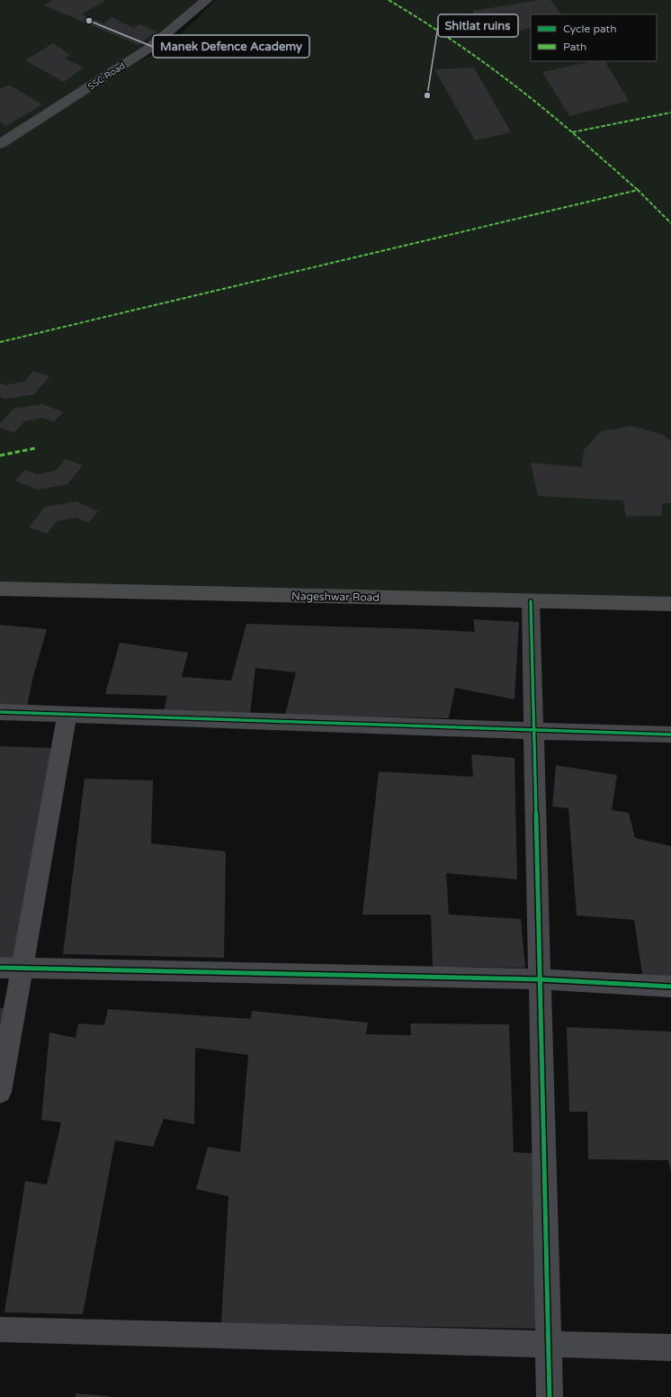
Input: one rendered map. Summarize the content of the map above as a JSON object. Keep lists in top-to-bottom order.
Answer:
{
  "streets": {
    "main road": ["Nageshwar Road"],
    "street": ["SSC Road"]
  },
  "places": ["Manek Defence Academy", "Shitlat ruins"],
  "legend": ["Cycle path", "Path"]
}
